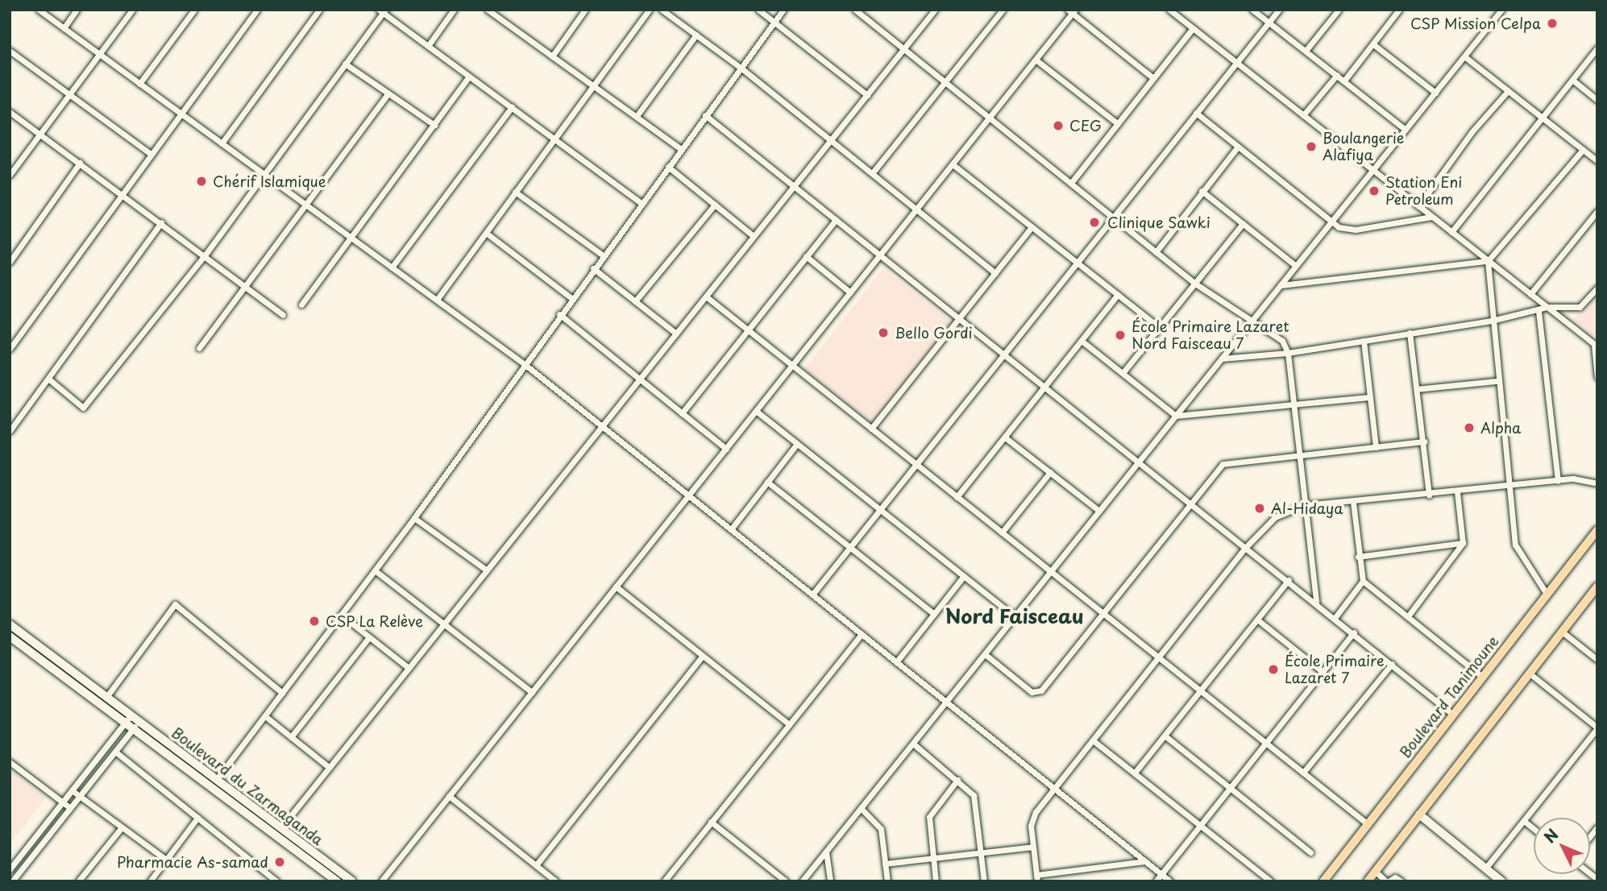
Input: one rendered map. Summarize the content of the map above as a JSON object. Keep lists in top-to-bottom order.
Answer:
{
  "streets": {
    "main road": ["Boulevard Tanimoune", "Boulevard du Zarmaganda"]
  },
  "districts": ["Nord Faisceau"],
  "places": [
    "CSP Mission Celpa",
    "CEG",
    "Boulangerie Alafiya",
    "Chérif Islamique",
    "Station Eni Petroleum",
    "Clinique Sawki",
    "Bello Gordi",
    "École Primaire Lazaret Nord Faisceau 7",
    "Alpha",
    "Al-Hidaya",
    "CSP La Relève",
    "École Primaire Lazaret 7",
    "Pharmacie As-samad"
  ],
  "north": "top left"
}
